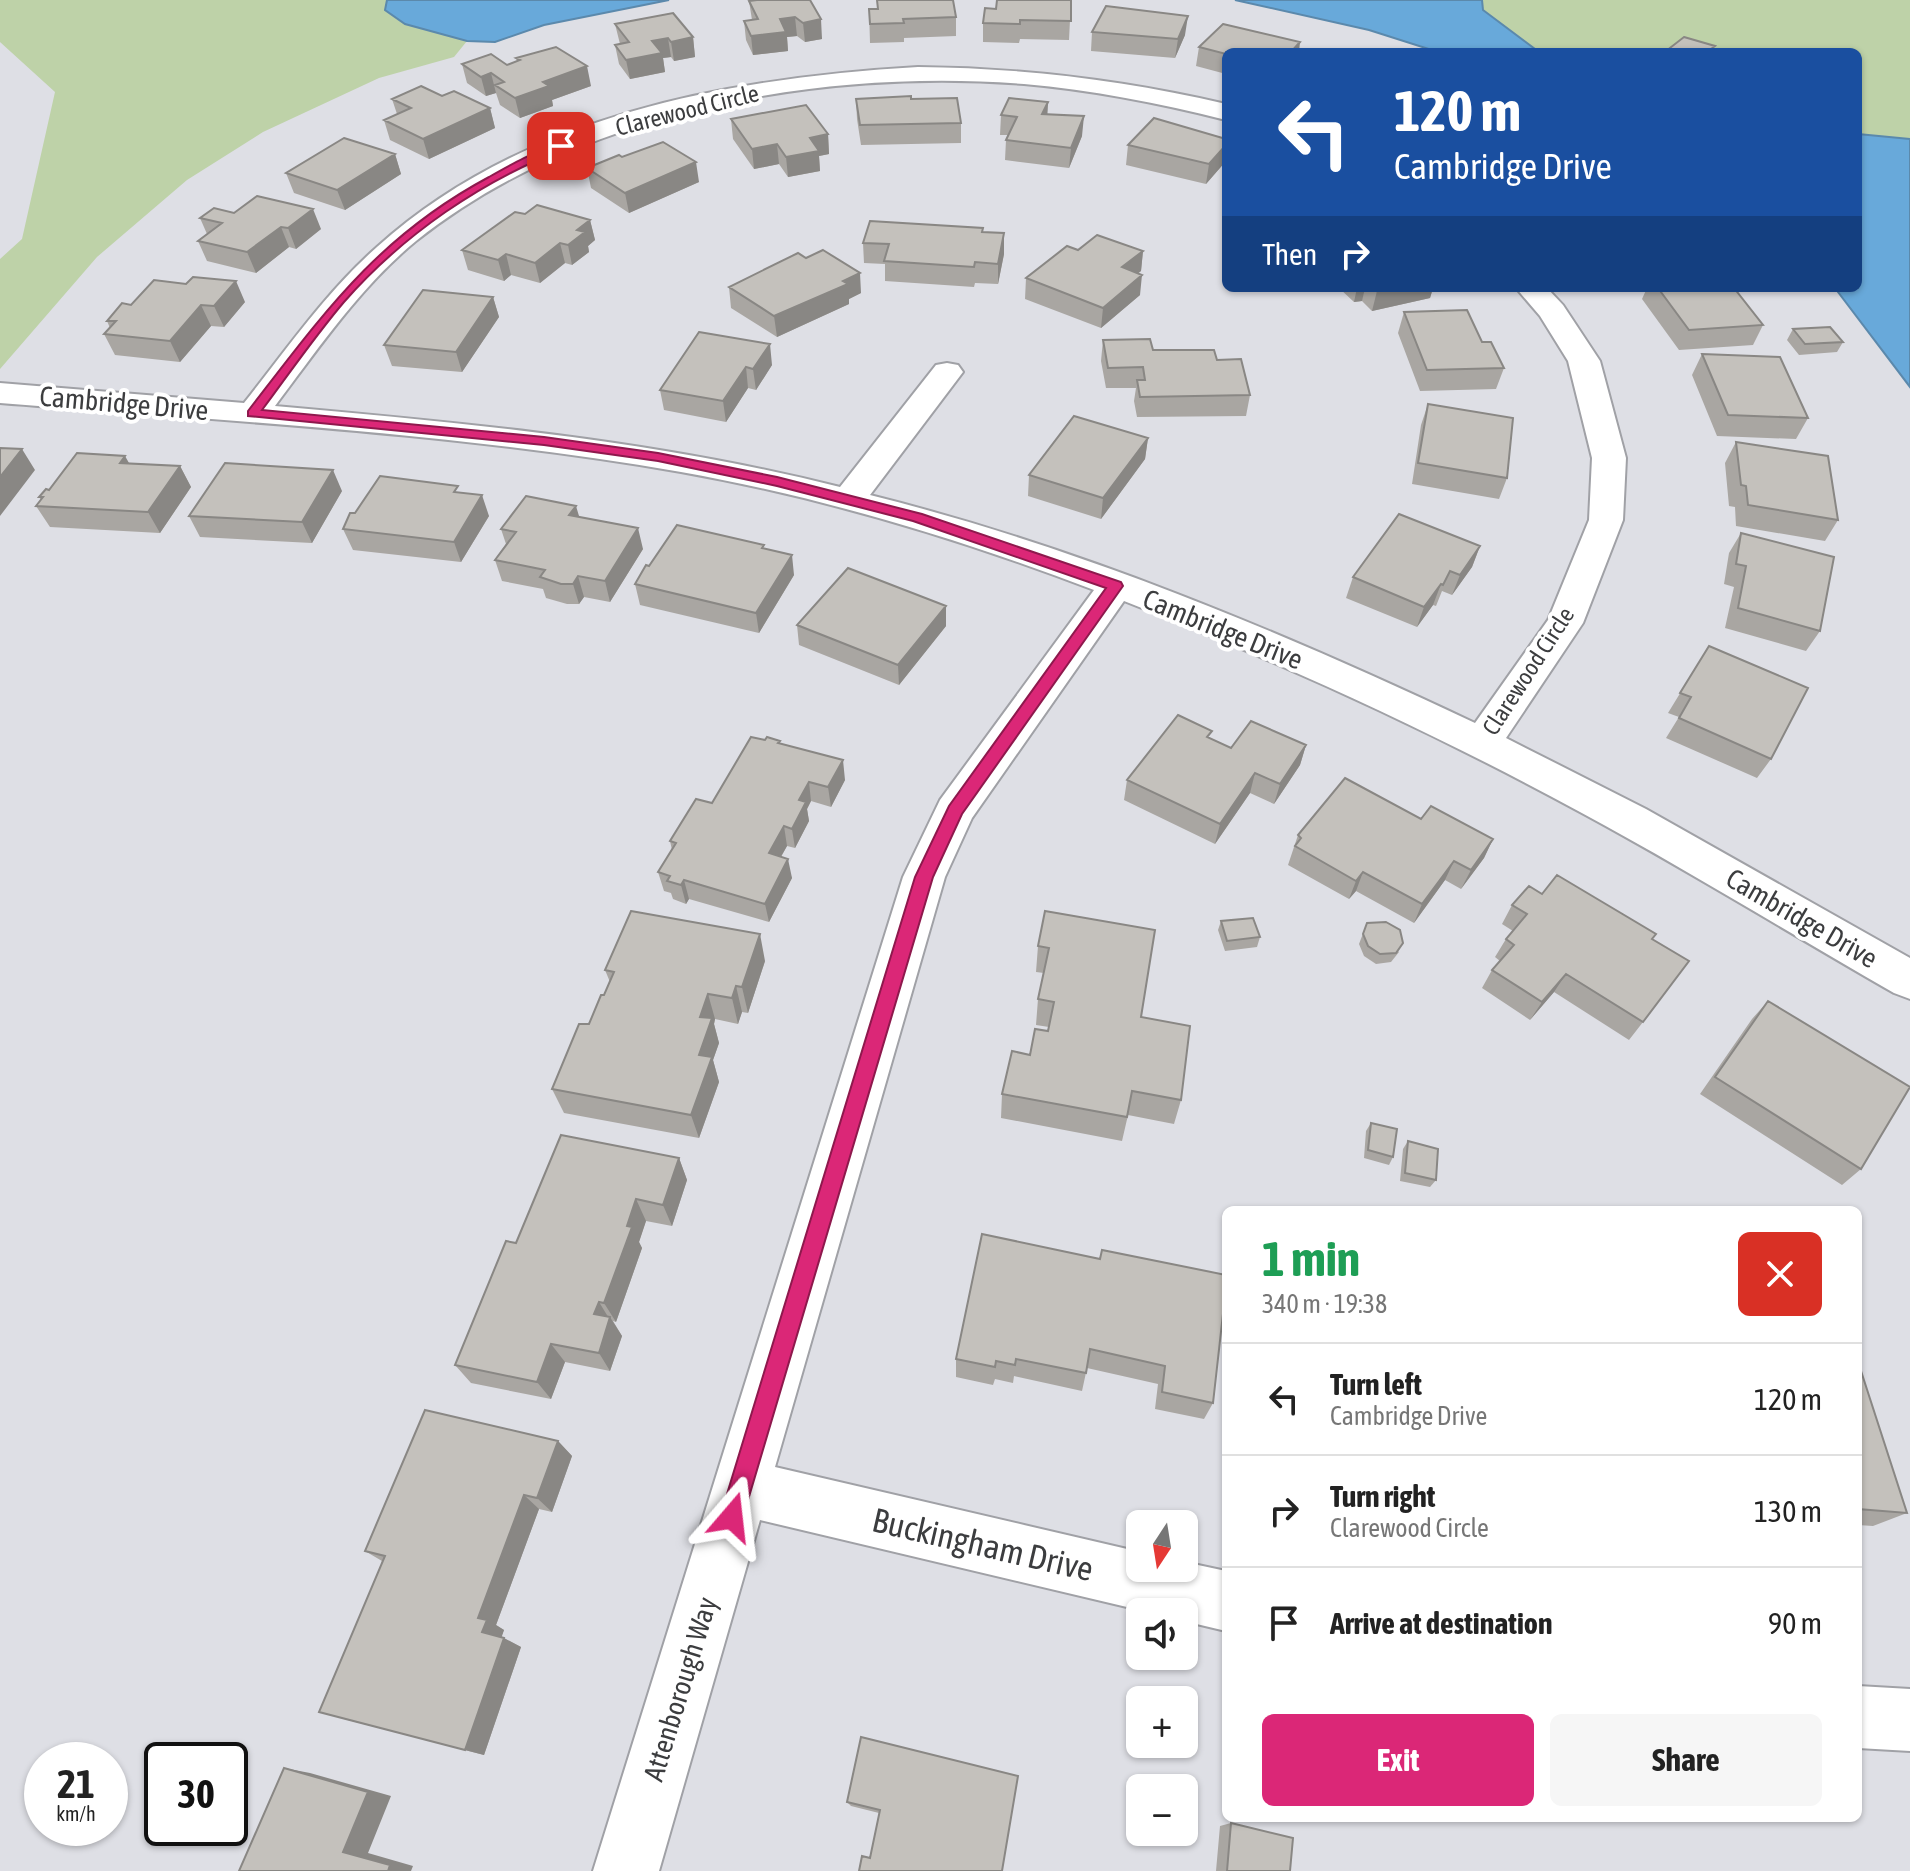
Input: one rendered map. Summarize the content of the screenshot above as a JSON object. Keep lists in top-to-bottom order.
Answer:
{
  "streets": {
    "street": [
      "Clarewood Circle",
      "Cambridge Drive",
      "Buckingham Drive",
      "Attenborough Way"
    ]
  },
  "crossings": [
    ["Clarewood Circle", "Cambridge Drive"],
    ["Cambridge Drive", "Attenborough Way"],
    ["Buckingham Drive", "Attenborough Way"]
  ],
  "north": "bottom",
  "page": {
    "turn": ["120 m", "Cambridge Drive"],
    "then": "Then",
    "heading": ["1 min", "340 m · 19:38"],
    "list": [
      {
        "name": "Turn left",
        "note": "Cambridge Drive",
        "value": "120 m"
      },
      {
        "name": "Turn right",
        "note": "Clarewood Circle",
        "value": "130 m"
      },
      {
        "name": "Arrive at destination",
        "value": "90 m"
      }
    ],
    "map_buttons": ["+", "−"],
    "buttons": ["Exit", "Share"],
    "speed": "21 km/h",
    "limit": "30"
  }
}
